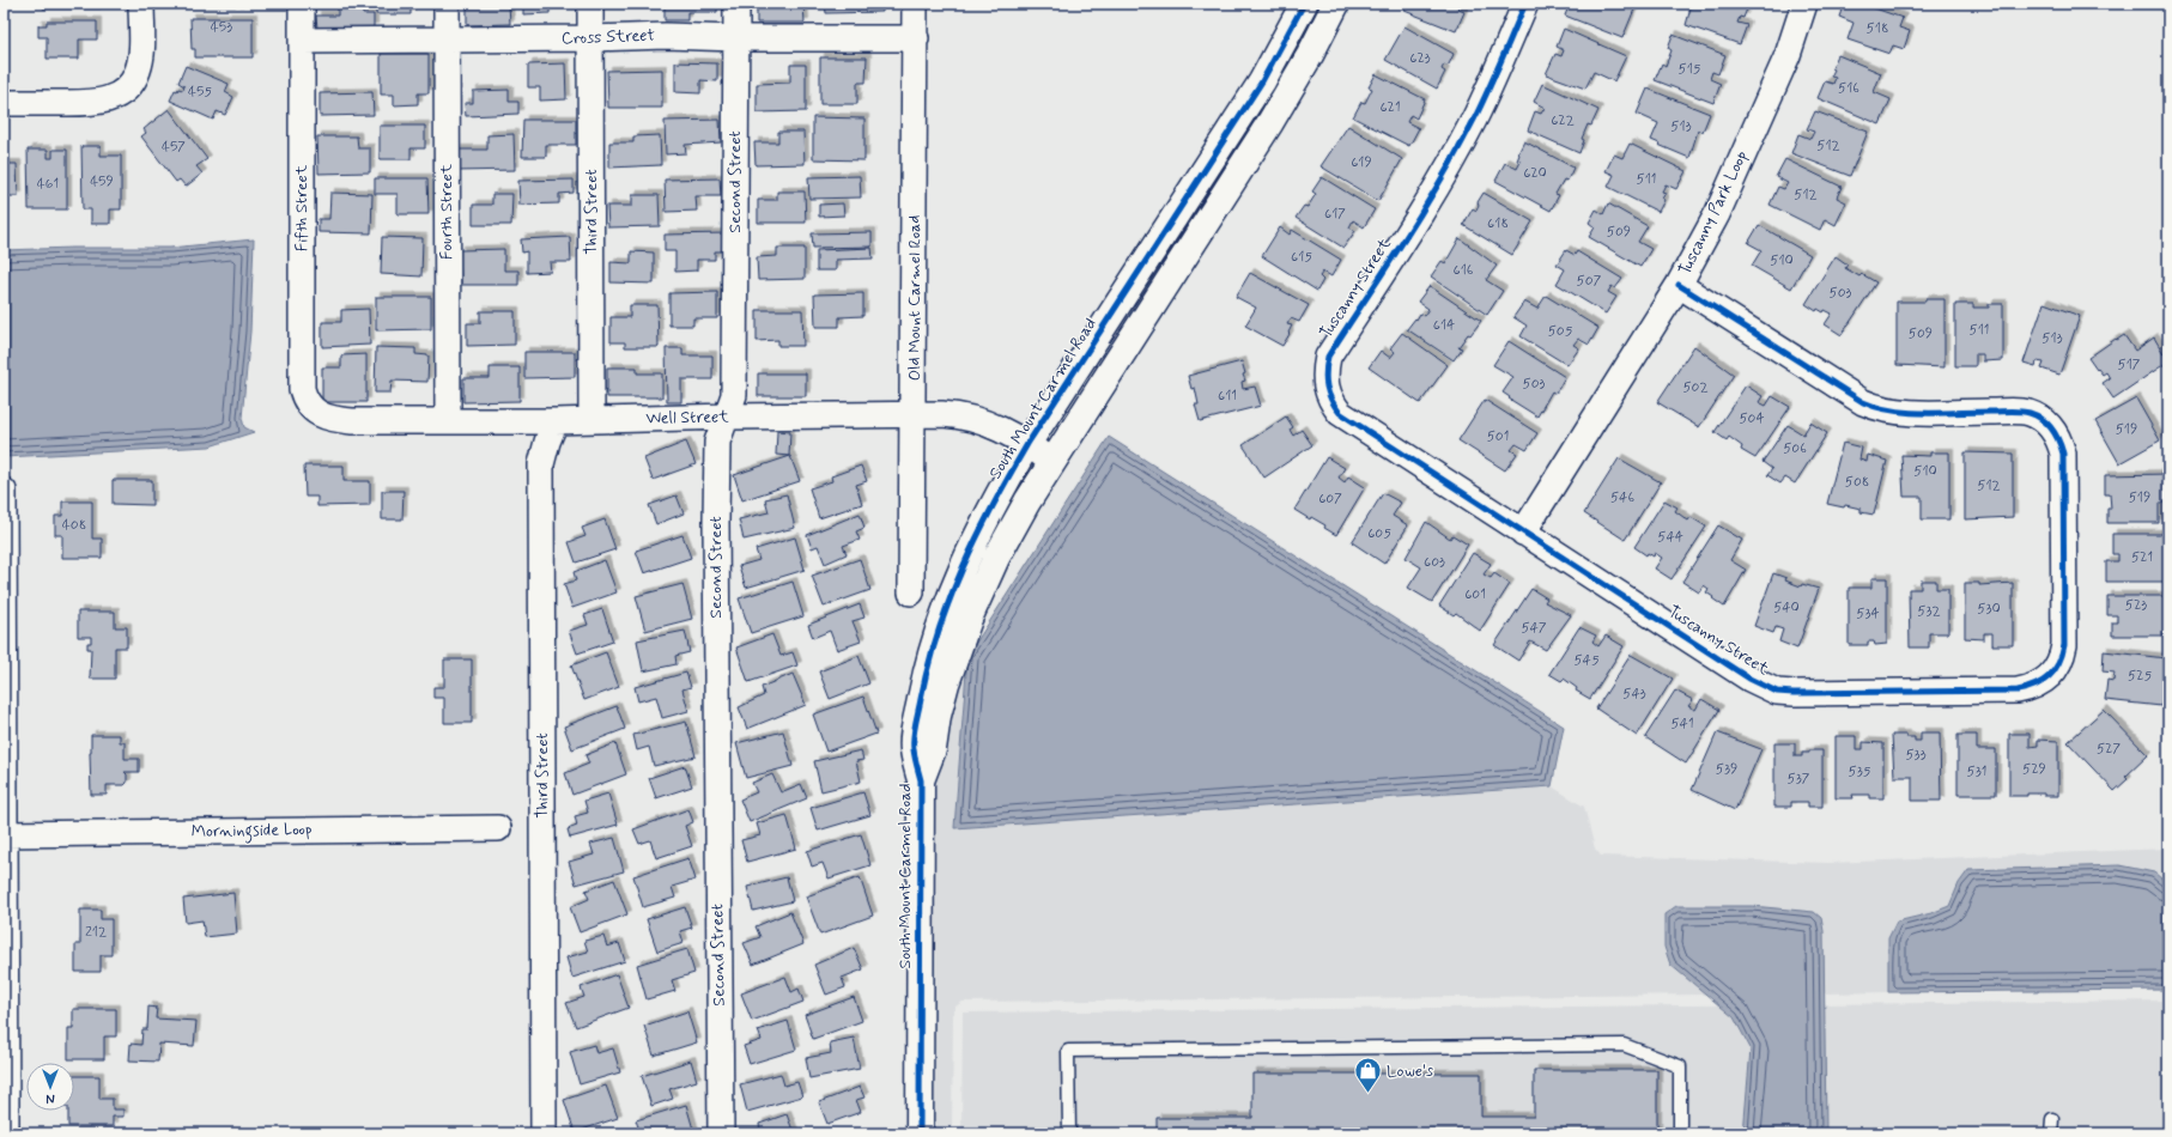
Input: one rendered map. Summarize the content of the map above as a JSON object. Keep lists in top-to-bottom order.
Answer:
{
  "streets": {
    "street": [
      "Cross Street",
      "Second Street",
      "Fifth Street",
      "Fourth Street",
      "Third Street",
      "Tuscanny Park Loop",
      "Tuscanny Street",
      "Old Mount Carmel Road",
      "South Mount Carmel Road",
      "Well Street",
      "Morningside Loop"
    ]
  },
  "crossings": [
    ["Cross Street", "Second Street"],
    ["Cross Street", "Fifth Street"],
    ["Cross Street", "Fourth Street"],
    ["Cross Street", "Third Street"],
    ["Cross Street", "Old Mount Carmel Road"],
    ["Second Street", "Well Street"],
    ["Fifth Street", "Well Street"],
    ["Fourth Street", "Well Street"],
    ["Third Street", "Well Street"],
    ["Tuscanny Park Loop", "Tuscanny Street"],
    ["Old Mount Carmel Road", "Well Street"],
    ["South Mount Carmel Road", "Well Street"]
  ],
  "places": {
    "shop": ["Lowe's"]
  },
  "house_numbers": [
    "453",
    "518",
    "623",
    "515",
    "516",
    "455",
    "621",
    "622",
    "513",
    "512",
    "457",
    "619",
    "620",
    "511",
    "459",
    "461",
    "512",
    "617",
    "618",
    "509",
    "615",
    "510",
    "616",
    "507",
    "503",
    "614",
    "511",
    "505",
    "509",
    "513",
    "517",
    "503",
    "502",
    "611",
    "504",
    "519",
    "501",
    "506",
    "510",
    "508",
    "512",
    "546",
    "519",
    "607",
    "408",
    "605",
    "544",
    "521",
    "603",
    "601",
    "523",
    "540",
    "530",
    "532",
    "534",
    "547",
    "545",
    "525",
    "543",
    "541",
    "527",
    "533",
    "539",
    "529",
    "535",
    "531",
    "537",
    "212"
  ],
  "north": "bottom"
}
